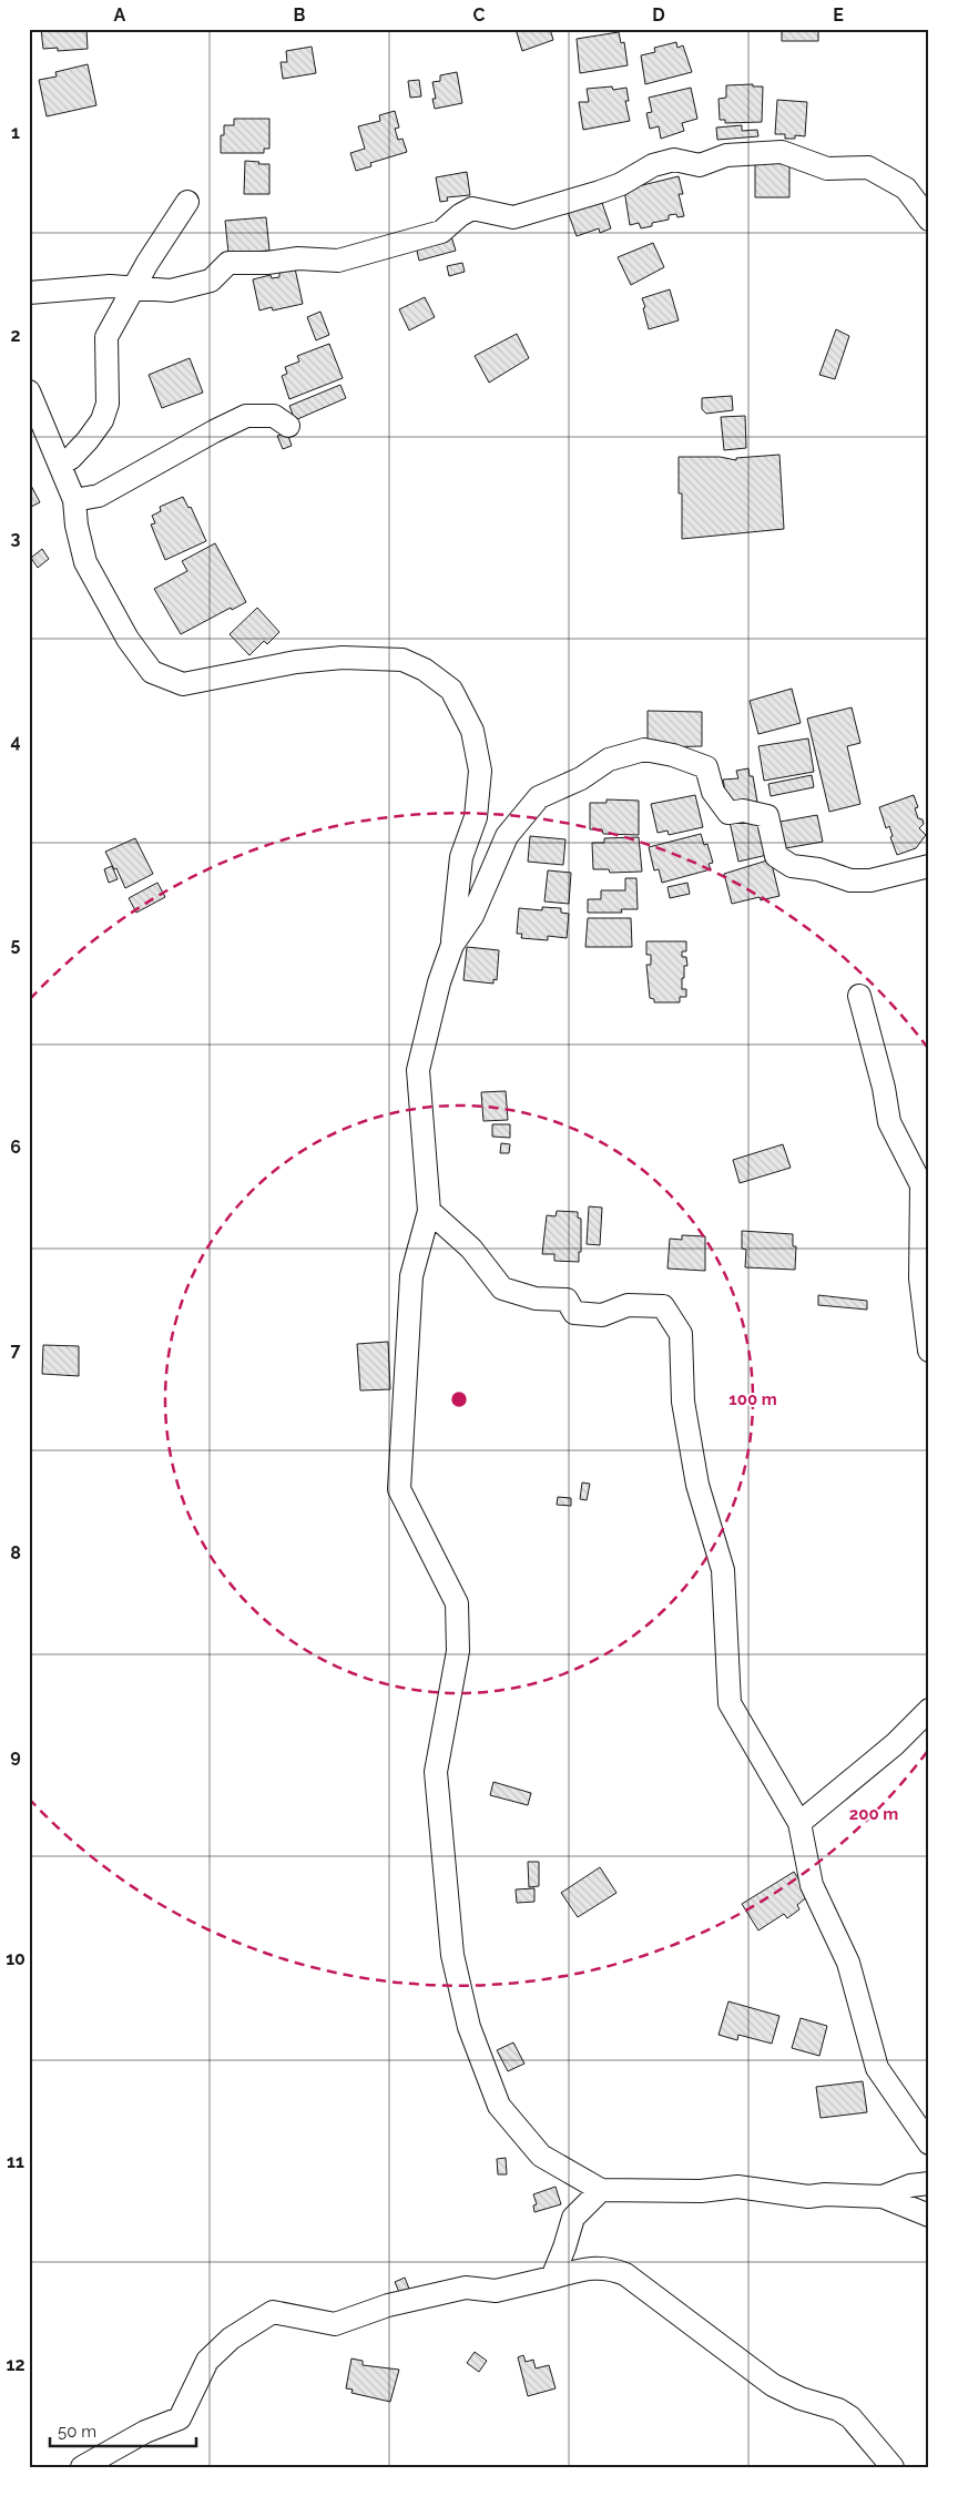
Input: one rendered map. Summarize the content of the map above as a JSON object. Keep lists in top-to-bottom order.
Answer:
{
  "scale_bar": "50 m",
  "grid": {
    "columns": [
      "A",
      "B",
      "C",
      "D",
      "E"
    ],
    "rows": [
      "1",
      "2",
      "3",
      "4",
      "5",
      "6",
      "7",
      "8",
      "9",
      "10",
      "11",
      "12"
    ]
  },
  "rings": ["100 m", "200 m"]
}
